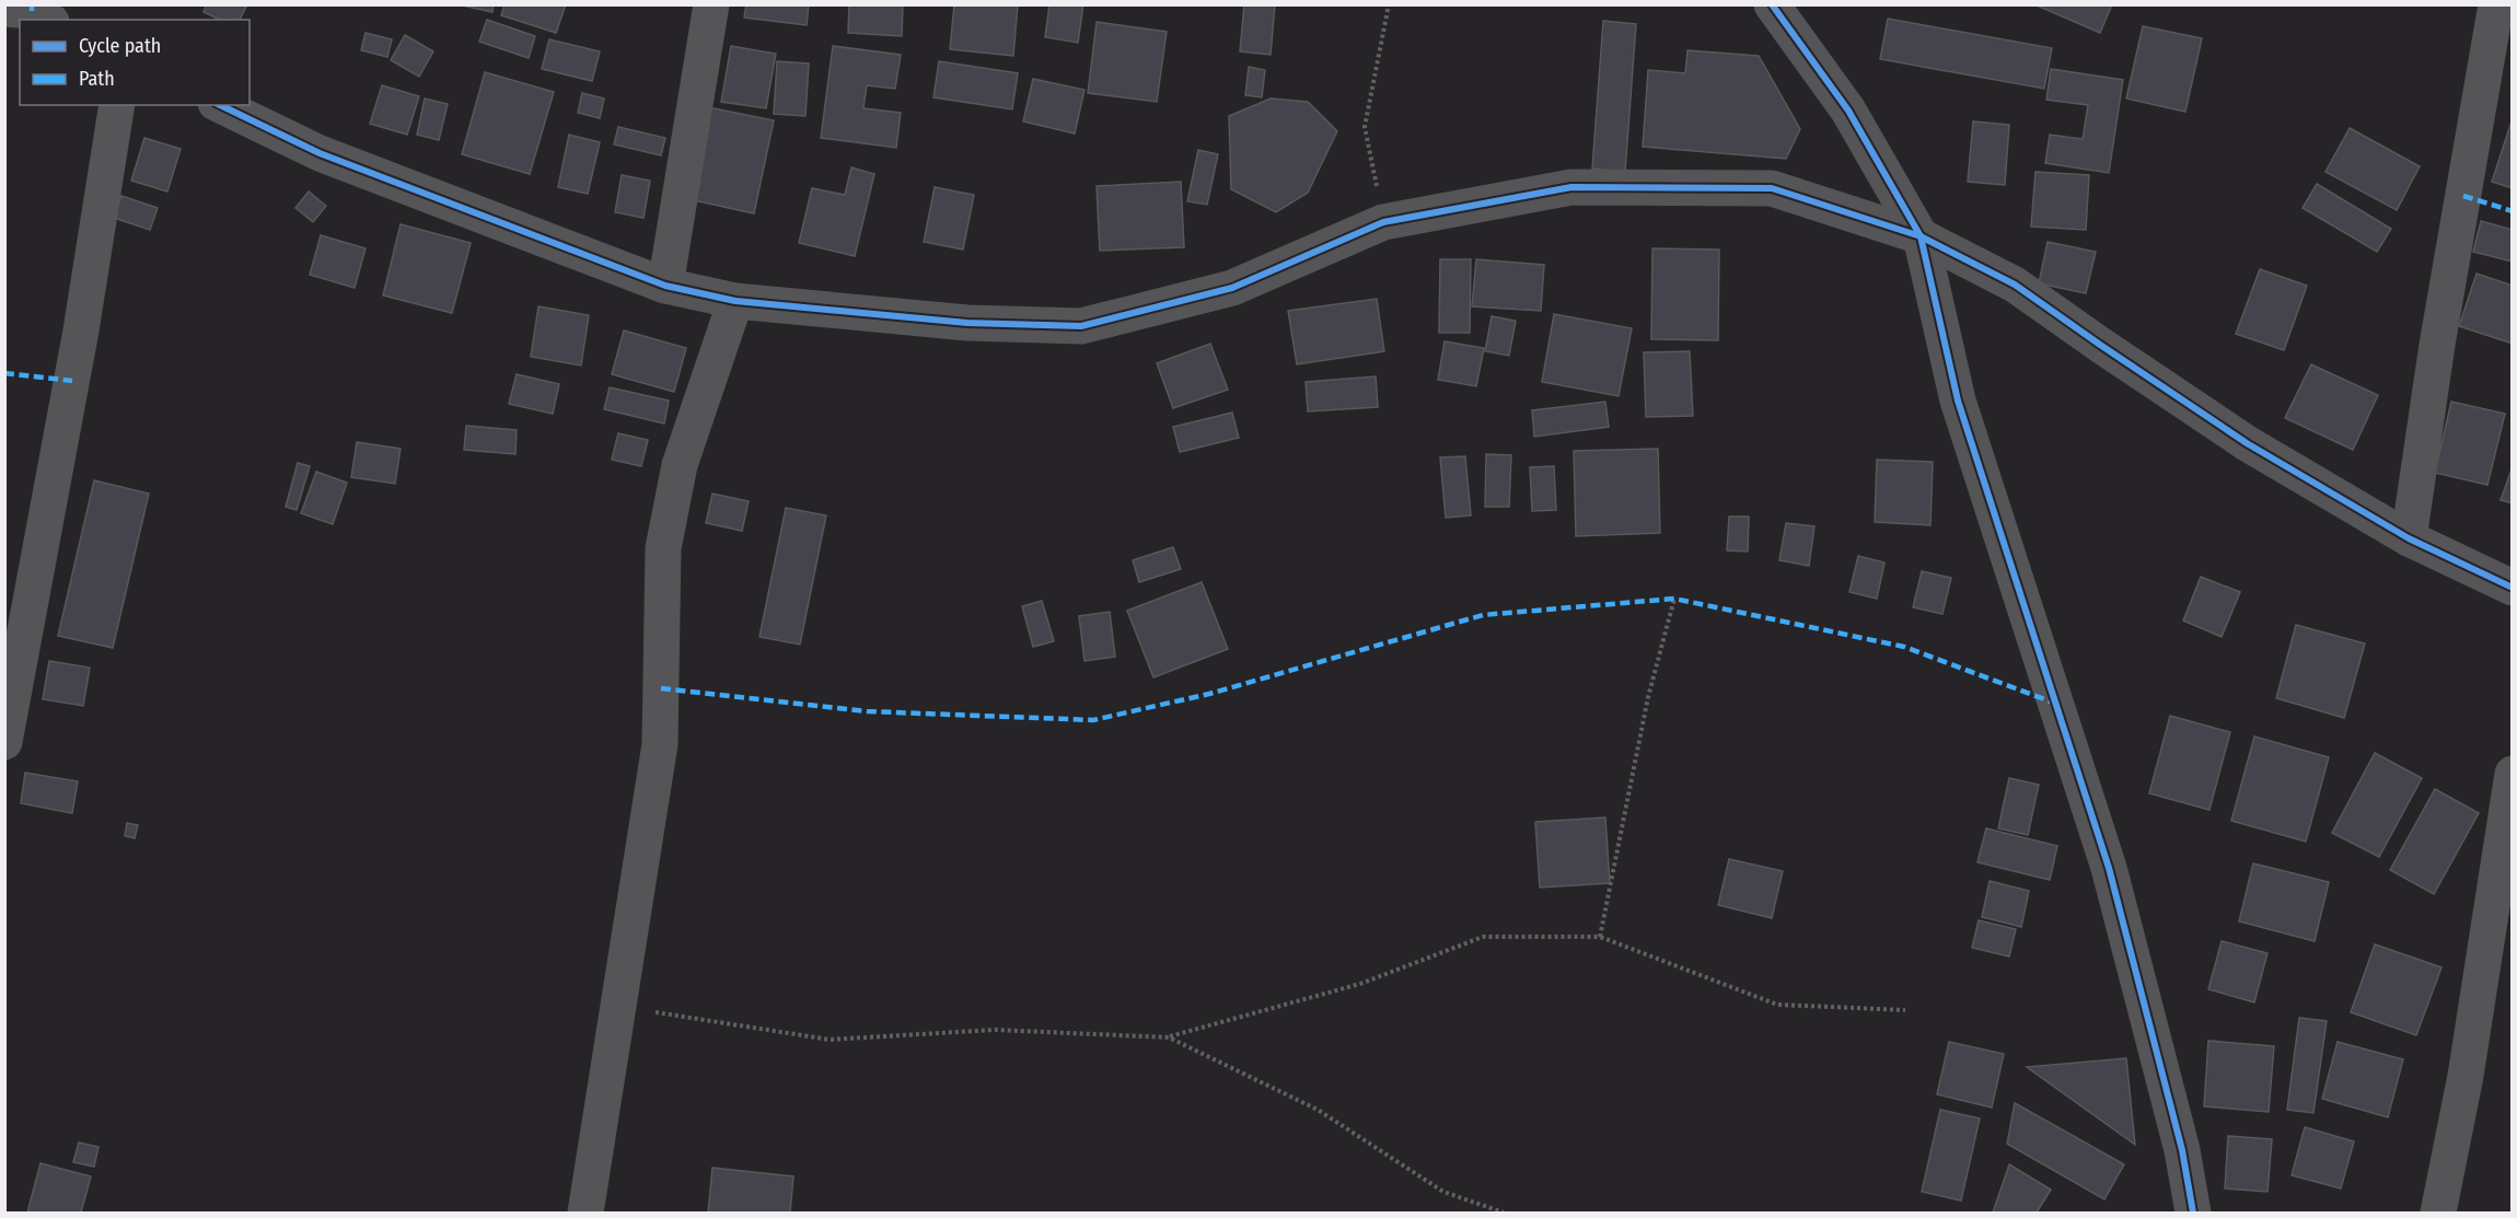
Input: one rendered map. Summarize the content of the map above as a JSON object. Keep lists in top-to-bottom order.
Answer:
{
  "legend": ["Cycle path", "Path"]
}
